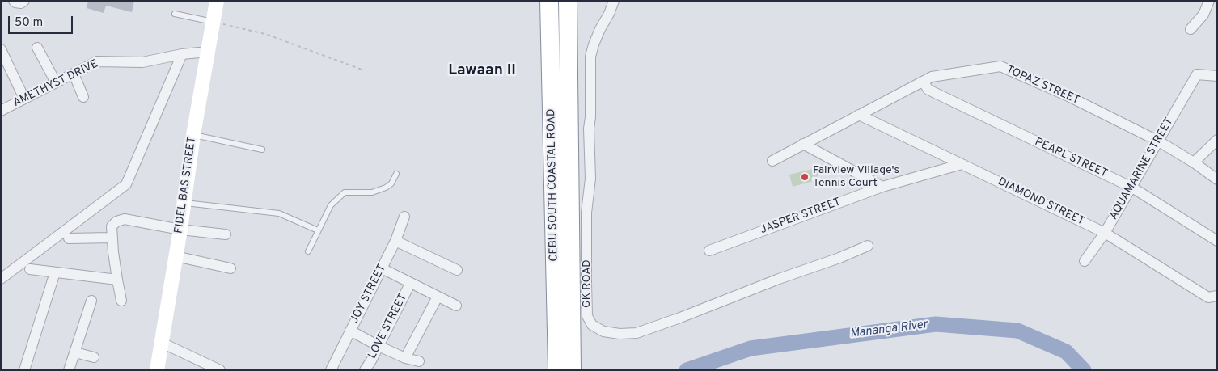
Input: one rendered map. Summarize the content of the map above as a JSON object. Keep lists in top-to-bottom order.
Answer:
{
  "streets": {
    "highway": ["CEBU SOUTH COASTAL ROAD"],
    "street": [
      "AMETHYST DRIVE",
      "TOPAZ STREET",
      "PEARL STREET",
      "AQUAMARINE STREET",
      "FIDEL BAS STREET",
      "DIAMOND STREET",
      "JASPER STREET",
      "GK ROAD",
      "JOY STREET",
      "LOVE STREET"
    ]
  },
  "crossings": [
    ["AMETHYST DRIVE", "FIDEL BAS STREET"],
    ["TOPAZ STREET", "PEARL STREET"],
    ["TOPAZ STREET", "AQUAMARINE STREET"],
    ["TOPAZ STREET", "DIAMOND STREET"],
    ["PEARL STREET", "AQUAMARINE STREET"],
    ["AQUAMARINE STREET", "DIAMOND STREET"],
    ["DIAMOND STREET", "JASPER STREET"]
  ],
  "districts": ["Lawaan II"],
  "water": ["Mananga River"],
  "places": ["Fairview Village's Tennis Court"],
  "scale_bar": "50 m"
}
